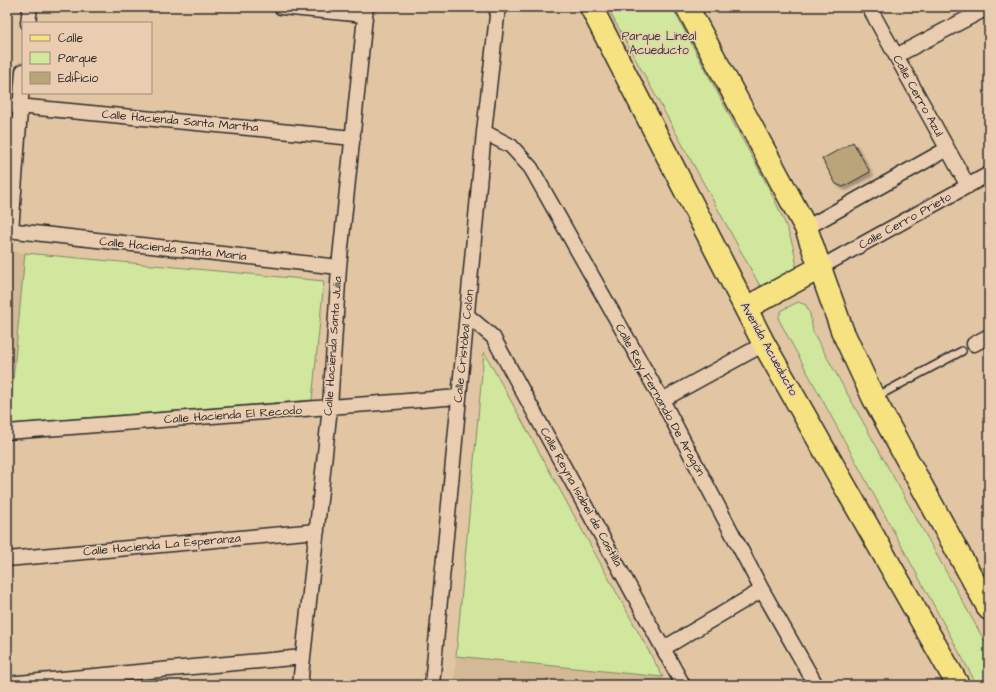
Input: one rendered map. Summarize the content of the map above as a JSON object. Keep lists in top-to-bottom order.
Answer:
{
  "streets": {
    "main road": ["Avenida Acueducto"],
    "street": [
      "Calle Cerro Azul",
      "Calle Hacienda Santa Martha",
      "Calle Cerro Prieto",
      "Calle Hacienda Santa María",
      "Calle Hacienda Santa Julia",
      "Calle Cristóbal Colón",
      "Calle Rey Fernando De Aragón",
      "Calle Hacienda El Recodo",
      "Calle Reyna Isabel de Castilla",
      "Calle Hacienda La Esperanza"
    ]
  },
  "crossings": [
    ["Calle Cerro Azul", "Calle Cerro Prieto"],
    ["Calle Hacienda Santa Martha", "Calle Hacienda Santa Julia"],
    ["Calle Hacienda Santa María", "Calle Hacienda Santa Julia"],
    ["Calle Hacienda Santa Julia", "Calle Hacienda El Recodo"],
    ["Calle Hacienda Santa Julia", "Calle Hacienda La Esperanza"],
    ["Calle Cristóbal Colón", "Calle Rey Fernando De Aragón"],
    ["Calle Cristóbal Colón", "Calle Hacienda El Recodo"],
    ["Calle Cristóbal Colón", "Calle Reyna Isabel de Castilla"]
  ],
  "parks": ["Parque Lineal Acueducto"],
  "legend": ["Calle", "Parque", "Edificio"]
}
